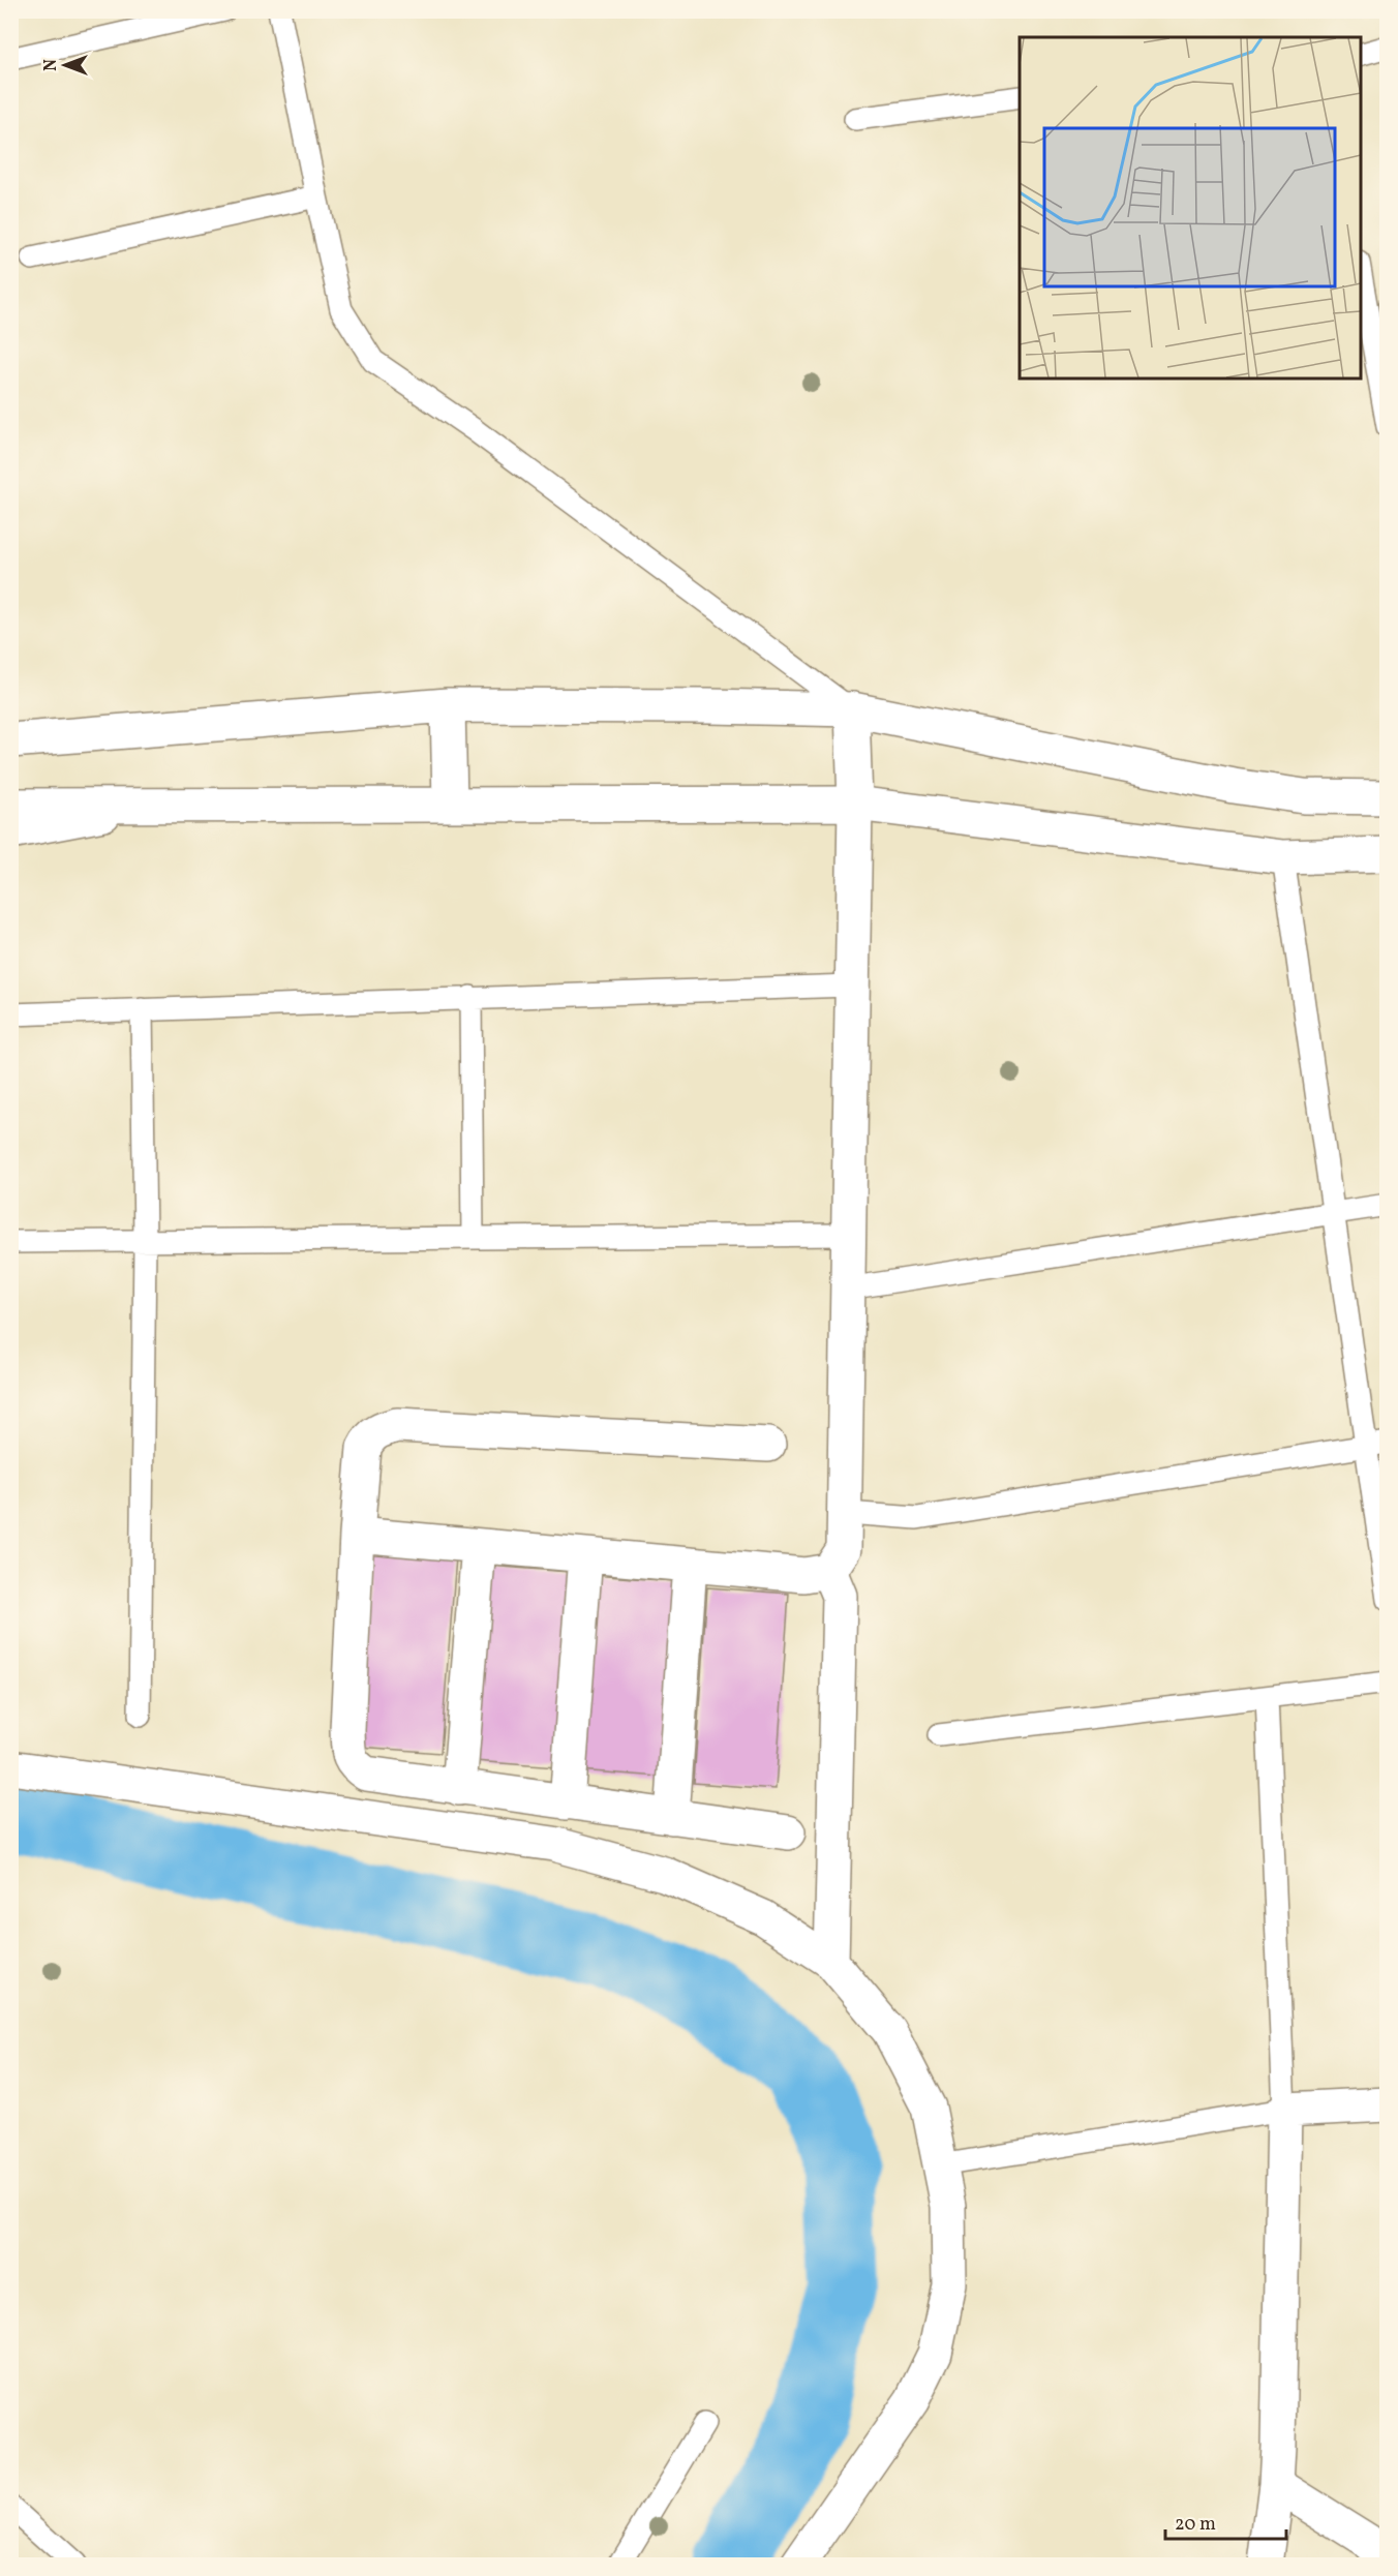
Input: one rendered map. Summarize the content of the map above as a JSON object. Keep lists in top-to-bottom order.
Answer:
{
  "scale_bar": "20 m",
  "north": "left"
}
